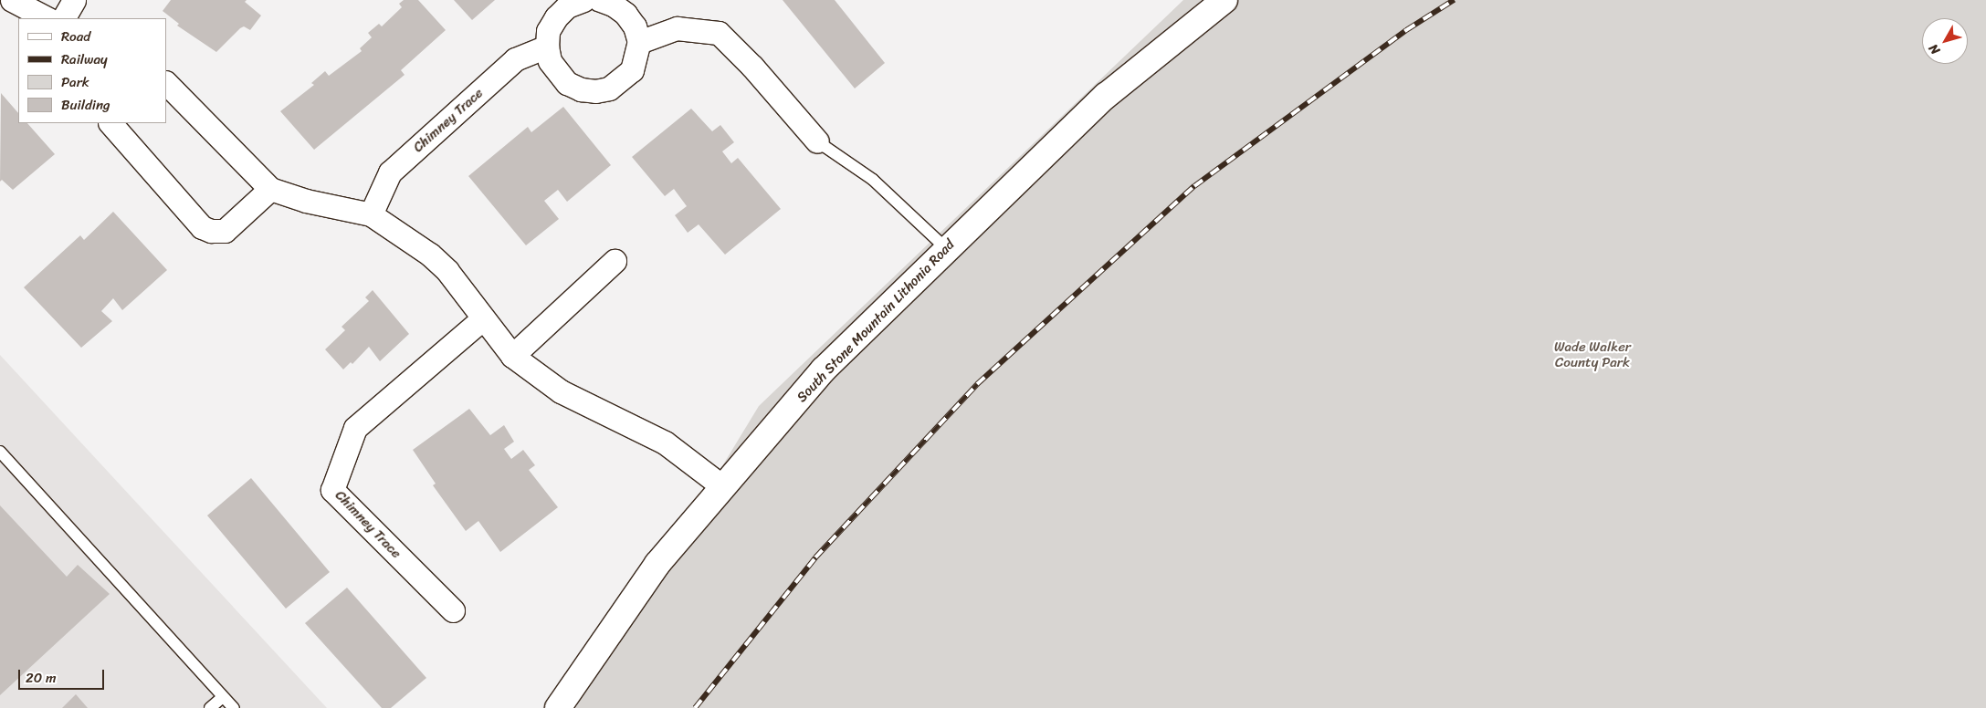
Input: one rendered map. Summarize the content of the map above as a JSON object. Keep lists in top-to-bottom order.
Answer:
{
  "streets": {
    "main road": ["South Stone Mountain Lithonia Road"],
    "street": ["Chimney Trace"]
  },
  "parks": ["Wade Walker County Park"],
  "legend": [
    "Road",
    "Railway",
    "Park",
    "Building"
  ],
  "scale_bar": "20 m",
  "north": "bottom left"
}
